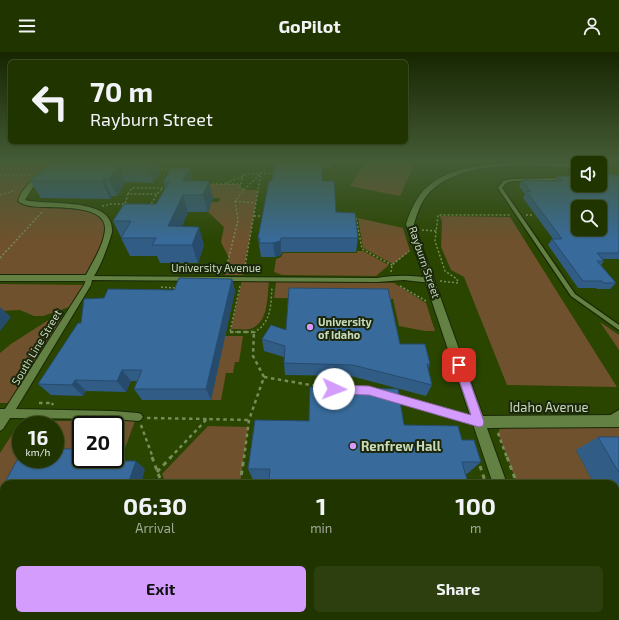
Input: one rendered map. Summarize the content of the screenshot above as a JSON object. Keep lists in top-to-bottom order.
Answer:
{
  "streets": {
    "street": [
      "Rayburn Street",
      "University Avenue",
      "South Line Street",
      "Idaho Avenue"
    ]
  },
  "crossings": [
    ["Rayburn Street", "University Avenue"],
    ["Rayburn Street", "Idaho Avenue"],
    ["University Avenue", "South Line Street"]
  ],
  "places": ["University of Idaho", "Renfrew Hall"],
  "page": {
    "header": "GoPilot",
    "turn": ["70 m", "Rayburn Street"],
    "speed": "16 km/h",
    "limit": "20",
    "eta": [
      "06:30",
      "Arrival",
      "1",
      "min",
      "100",
      "m"
    ],
    "buttons": ["Exit", "Share"]
  }
}
